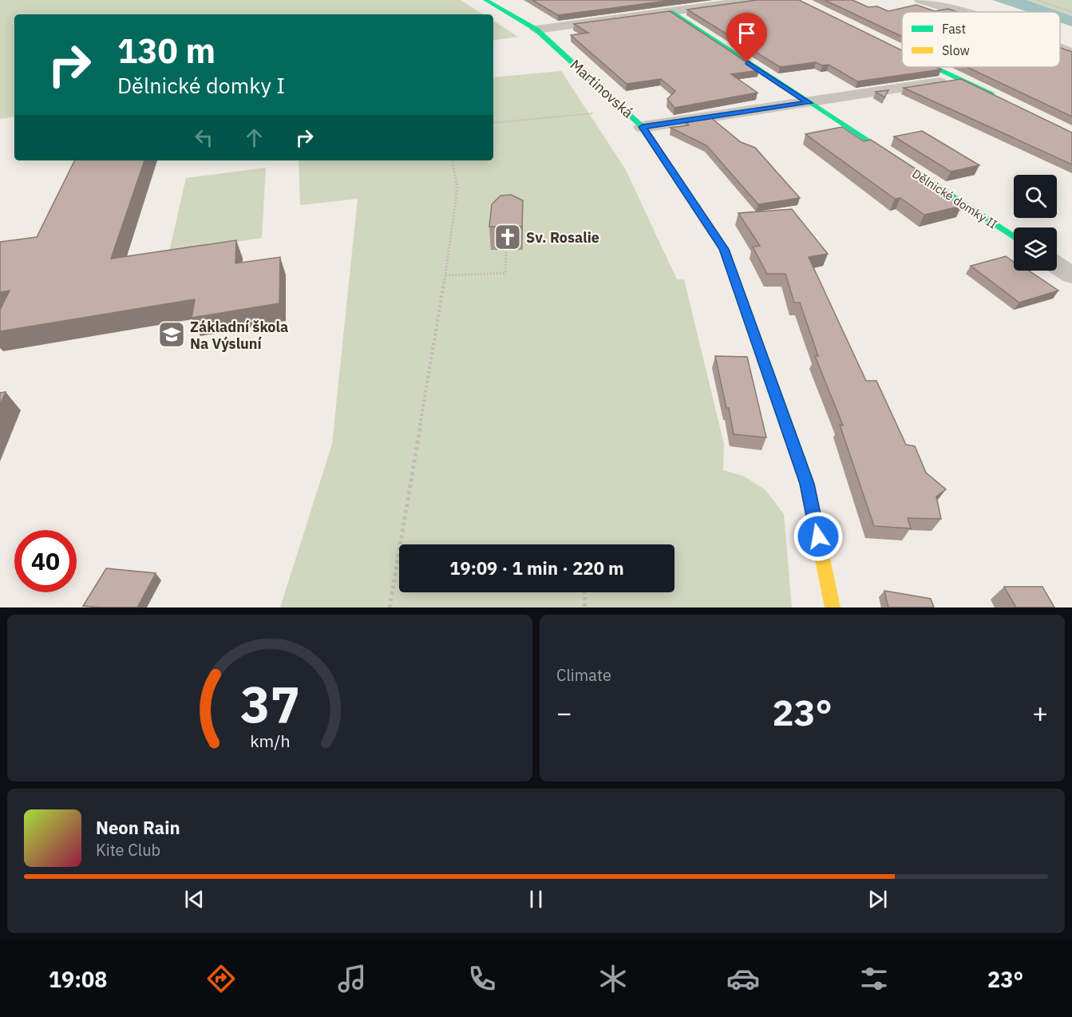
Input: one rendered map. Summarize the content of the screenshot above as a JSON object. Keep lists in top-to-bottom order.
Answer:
{
  "streets": {
    "street": ["Martinovská", "Dělnické domky II"]
  },
  "places": {
    "church": ["Sv. Rosalie"],
    "school or university": ["Základní škola Na Výsluní"]
  },
  "legend": ["Fast", "Slow"],
  "page": {
    "turn": ["130 m", "Dělnické domky I"],
    "limit": "40",
    "trip": "19:09 · 1 min · 220 m",
    "tile": "Climate",
    "heat": ["−", "23°", "+"],
    "song": ["Neon Rain", "Kite Club"],
    "tabs": ["19:08", "23°"],
    "gauge": ["37", "km/h"]
  }
}
